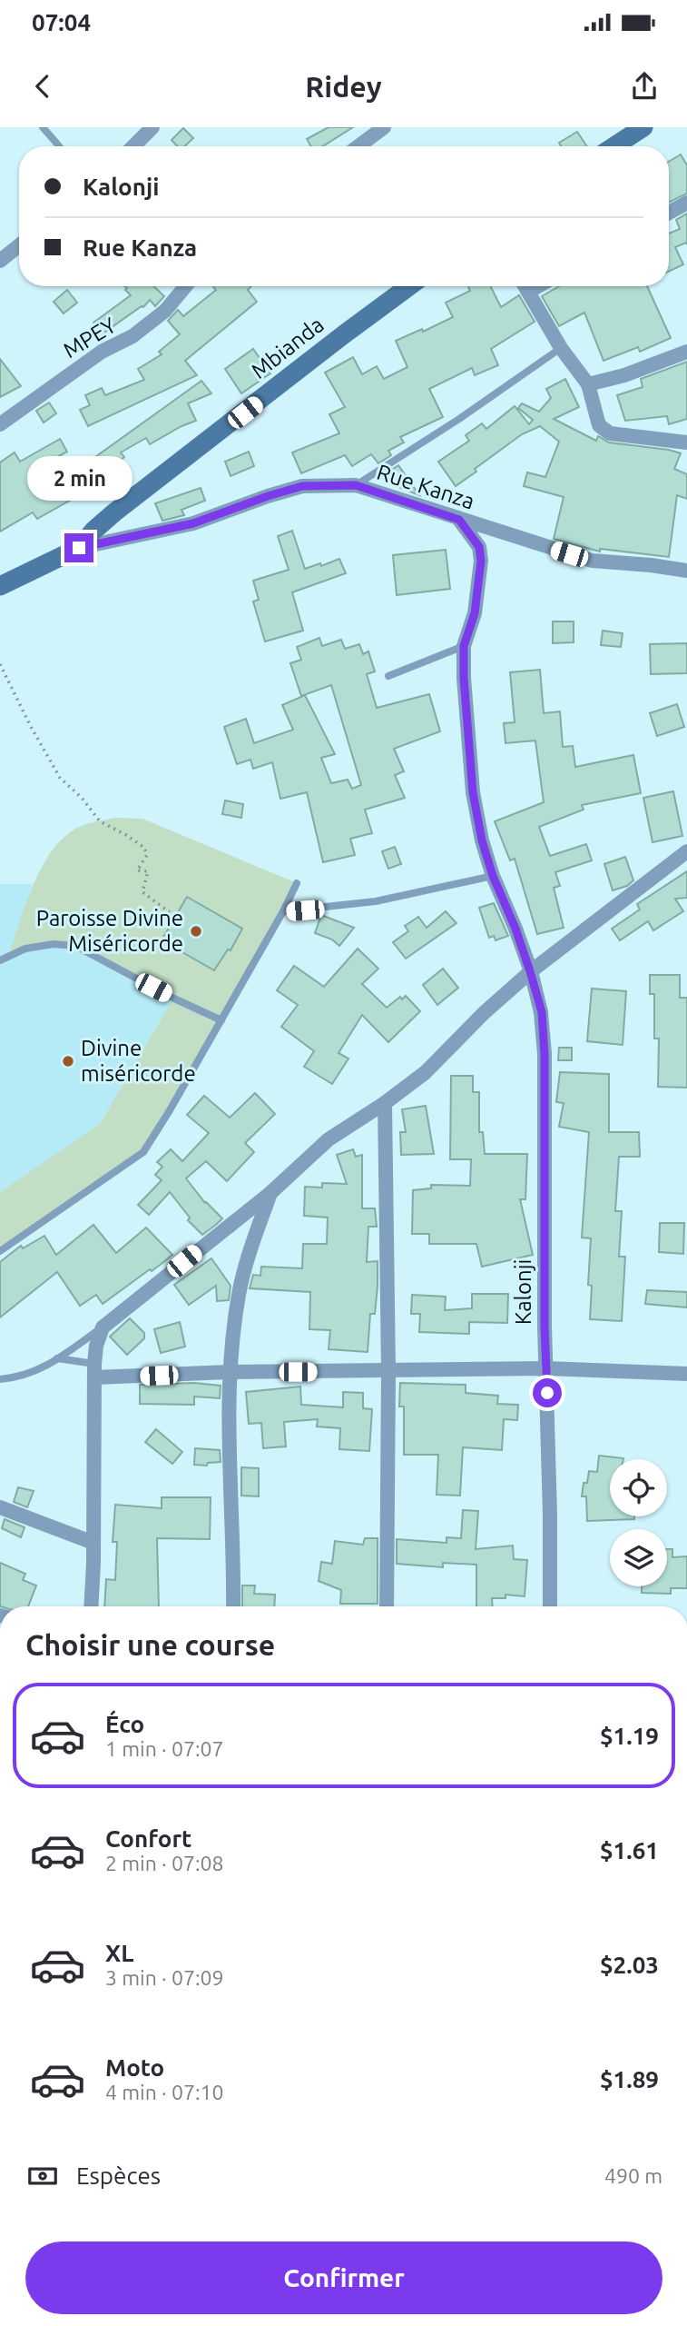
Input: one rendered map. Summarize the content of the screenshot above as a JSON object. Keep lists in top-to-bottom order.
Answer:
{
  "streets": {
    "street": [
      "MPEY",
      "Mbianda",
      "Rue Kanza",
      "Kalonji"
    ]
  },
  "crossings": [
    ["Mbianda", "Rue Kanza"],
    ["Rue Kanza", "Kalonji"]
  ],
  "places": ["Paroisse Divine Miséricorde", "Divine miséricorde"],
  "page": {
    "status": "07:04",
    "header": "Ridey",
    "banner": ["Kalonji", "Rue Kanza"],
    "bubble": "2 min",
    "heading": "Choisir une course",
    "list": [
      {
        "name": "Éco",
        "note": "1 min · 07:07",
        "value": "$1.19"
      },
      {
        "name": "Confort",
        "note": "2 min · 07:08",
        "value": "$1.61"
      },
      {
        "name": "XL",
        "note": "3 min · 07:09",
        "value": "$2.03"
      },
      {
        "name": "Moto",
        "note": "4 min · 07:10",
        "value": "$1.89"
      }
    ],
    "pay": ["Espèces", "490 m"],
    "buttons": "Confirmer"
  }
}
